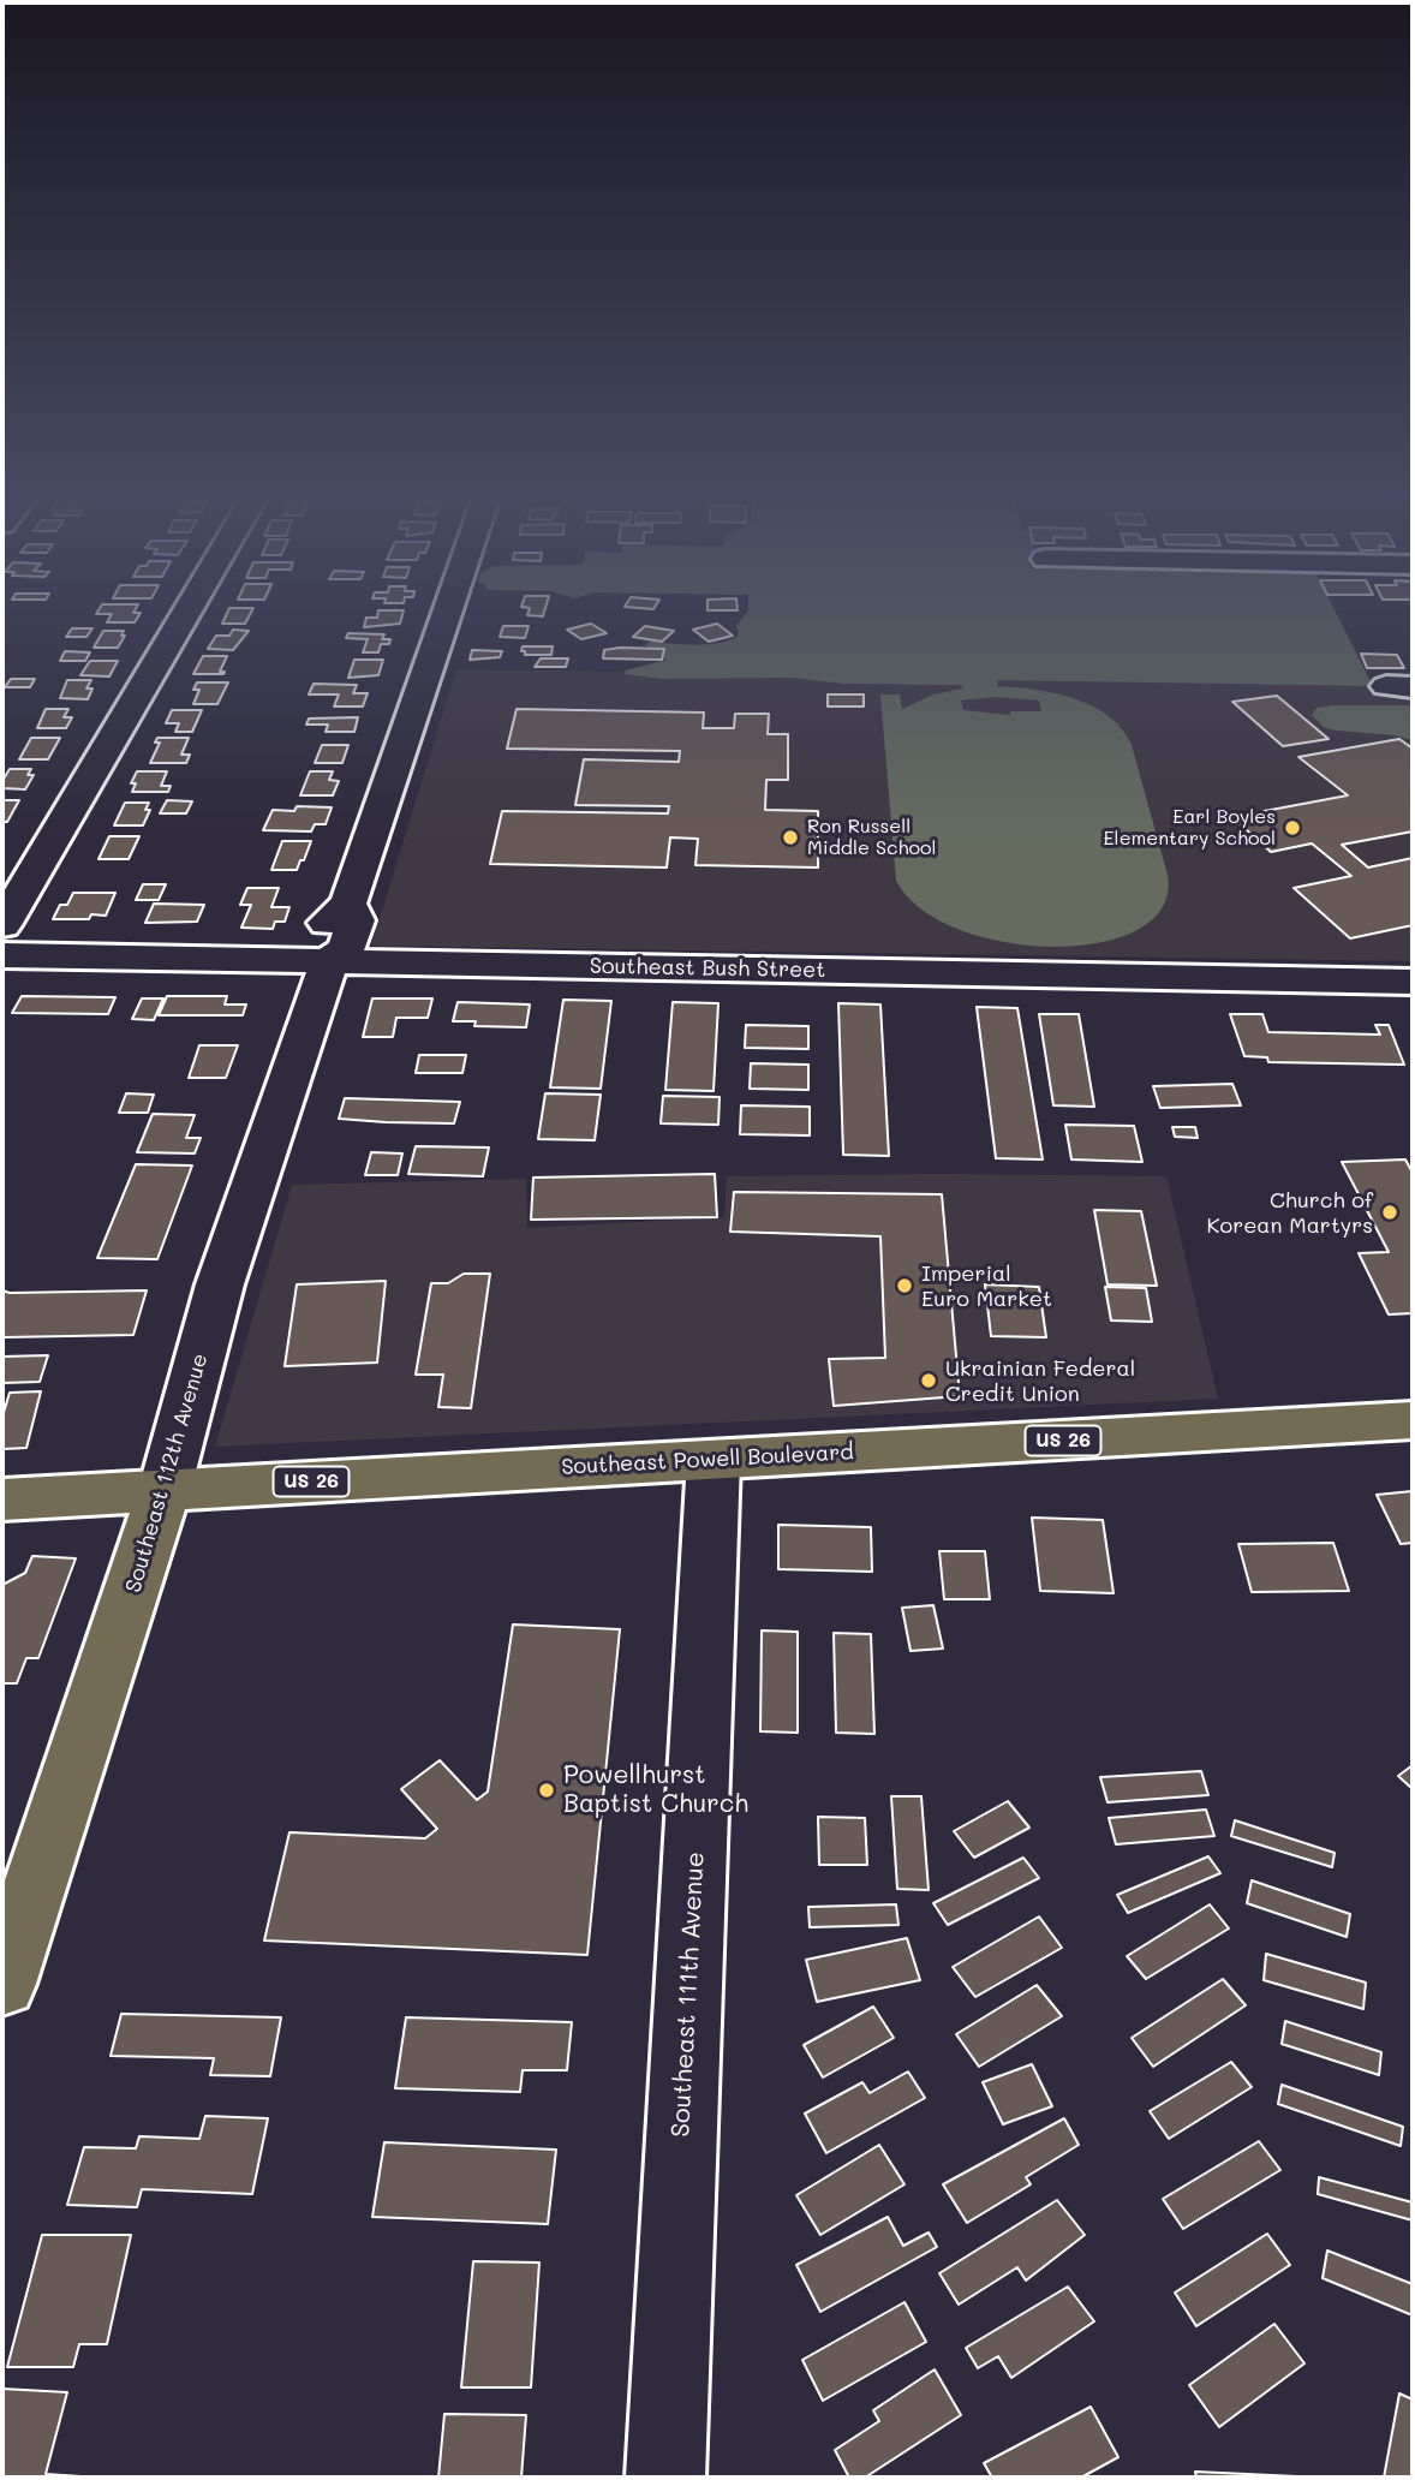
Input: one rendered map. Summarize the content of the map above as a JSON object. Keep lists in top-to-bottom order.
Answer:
{
  "streets": {
    "main road": ["US 26", "Southeast Powell Boulevard", "Southeast 112th Avenue"],
    "street": ["Southeast Bush Street", "Southeast 111th Avenue"]
  },
  "crossings": [
    ["Southeast Bush Street", "Southeast 112th Avenue"],
    ["Southeast Powell Boulevard", "Southeast 112th Avenue"],
    ["Southeast Powell Boulevard", "Southeast 111th Avenue"]
  ],
  "places": [
    "Earl Boyles Elementary School",
    "Ron Russell Middle School",
    "Church of Korean Martyrs",
    "Imperial Euro Market",
    "Ukrainian Federal Credit Union",
    "Powellhurst Baptist Church"
  ]
}
